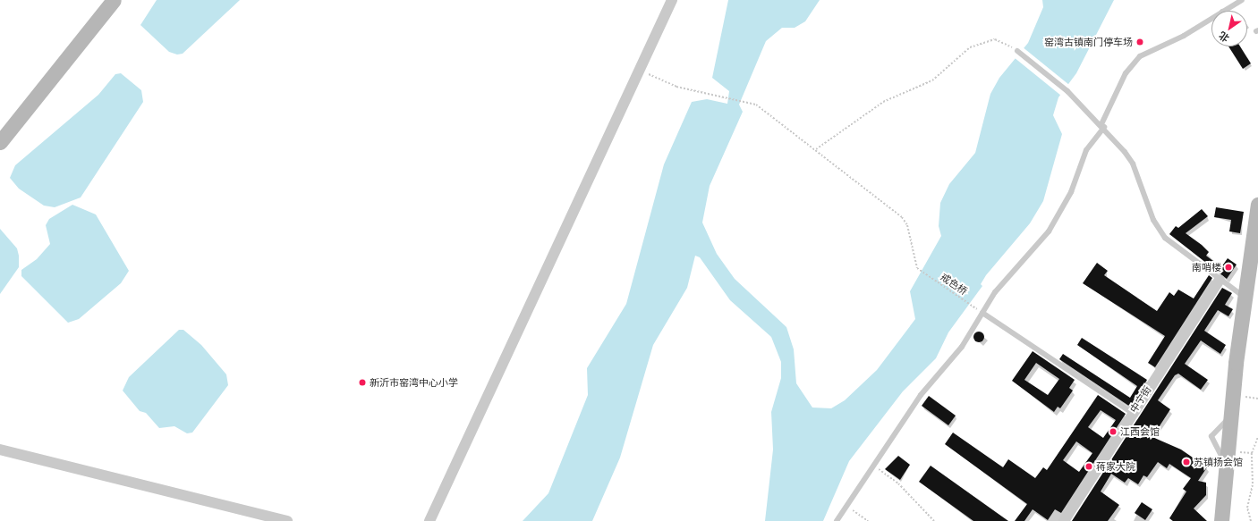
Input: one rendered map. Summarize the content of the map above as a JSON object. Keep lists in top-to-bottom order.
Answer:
{
  "streets": {
    "street": ["中宁街"],
    "path": ["戒色桥"]
  },
  "places": [
    "窑湾古镇南门停车场",
    "南哨楼",
    "新沂市窑湾中心小学",
    "江西会馆",
    "苏镇扬会馆",
    "蒋家大院"
  ],
  "north": "bottom left"
}
